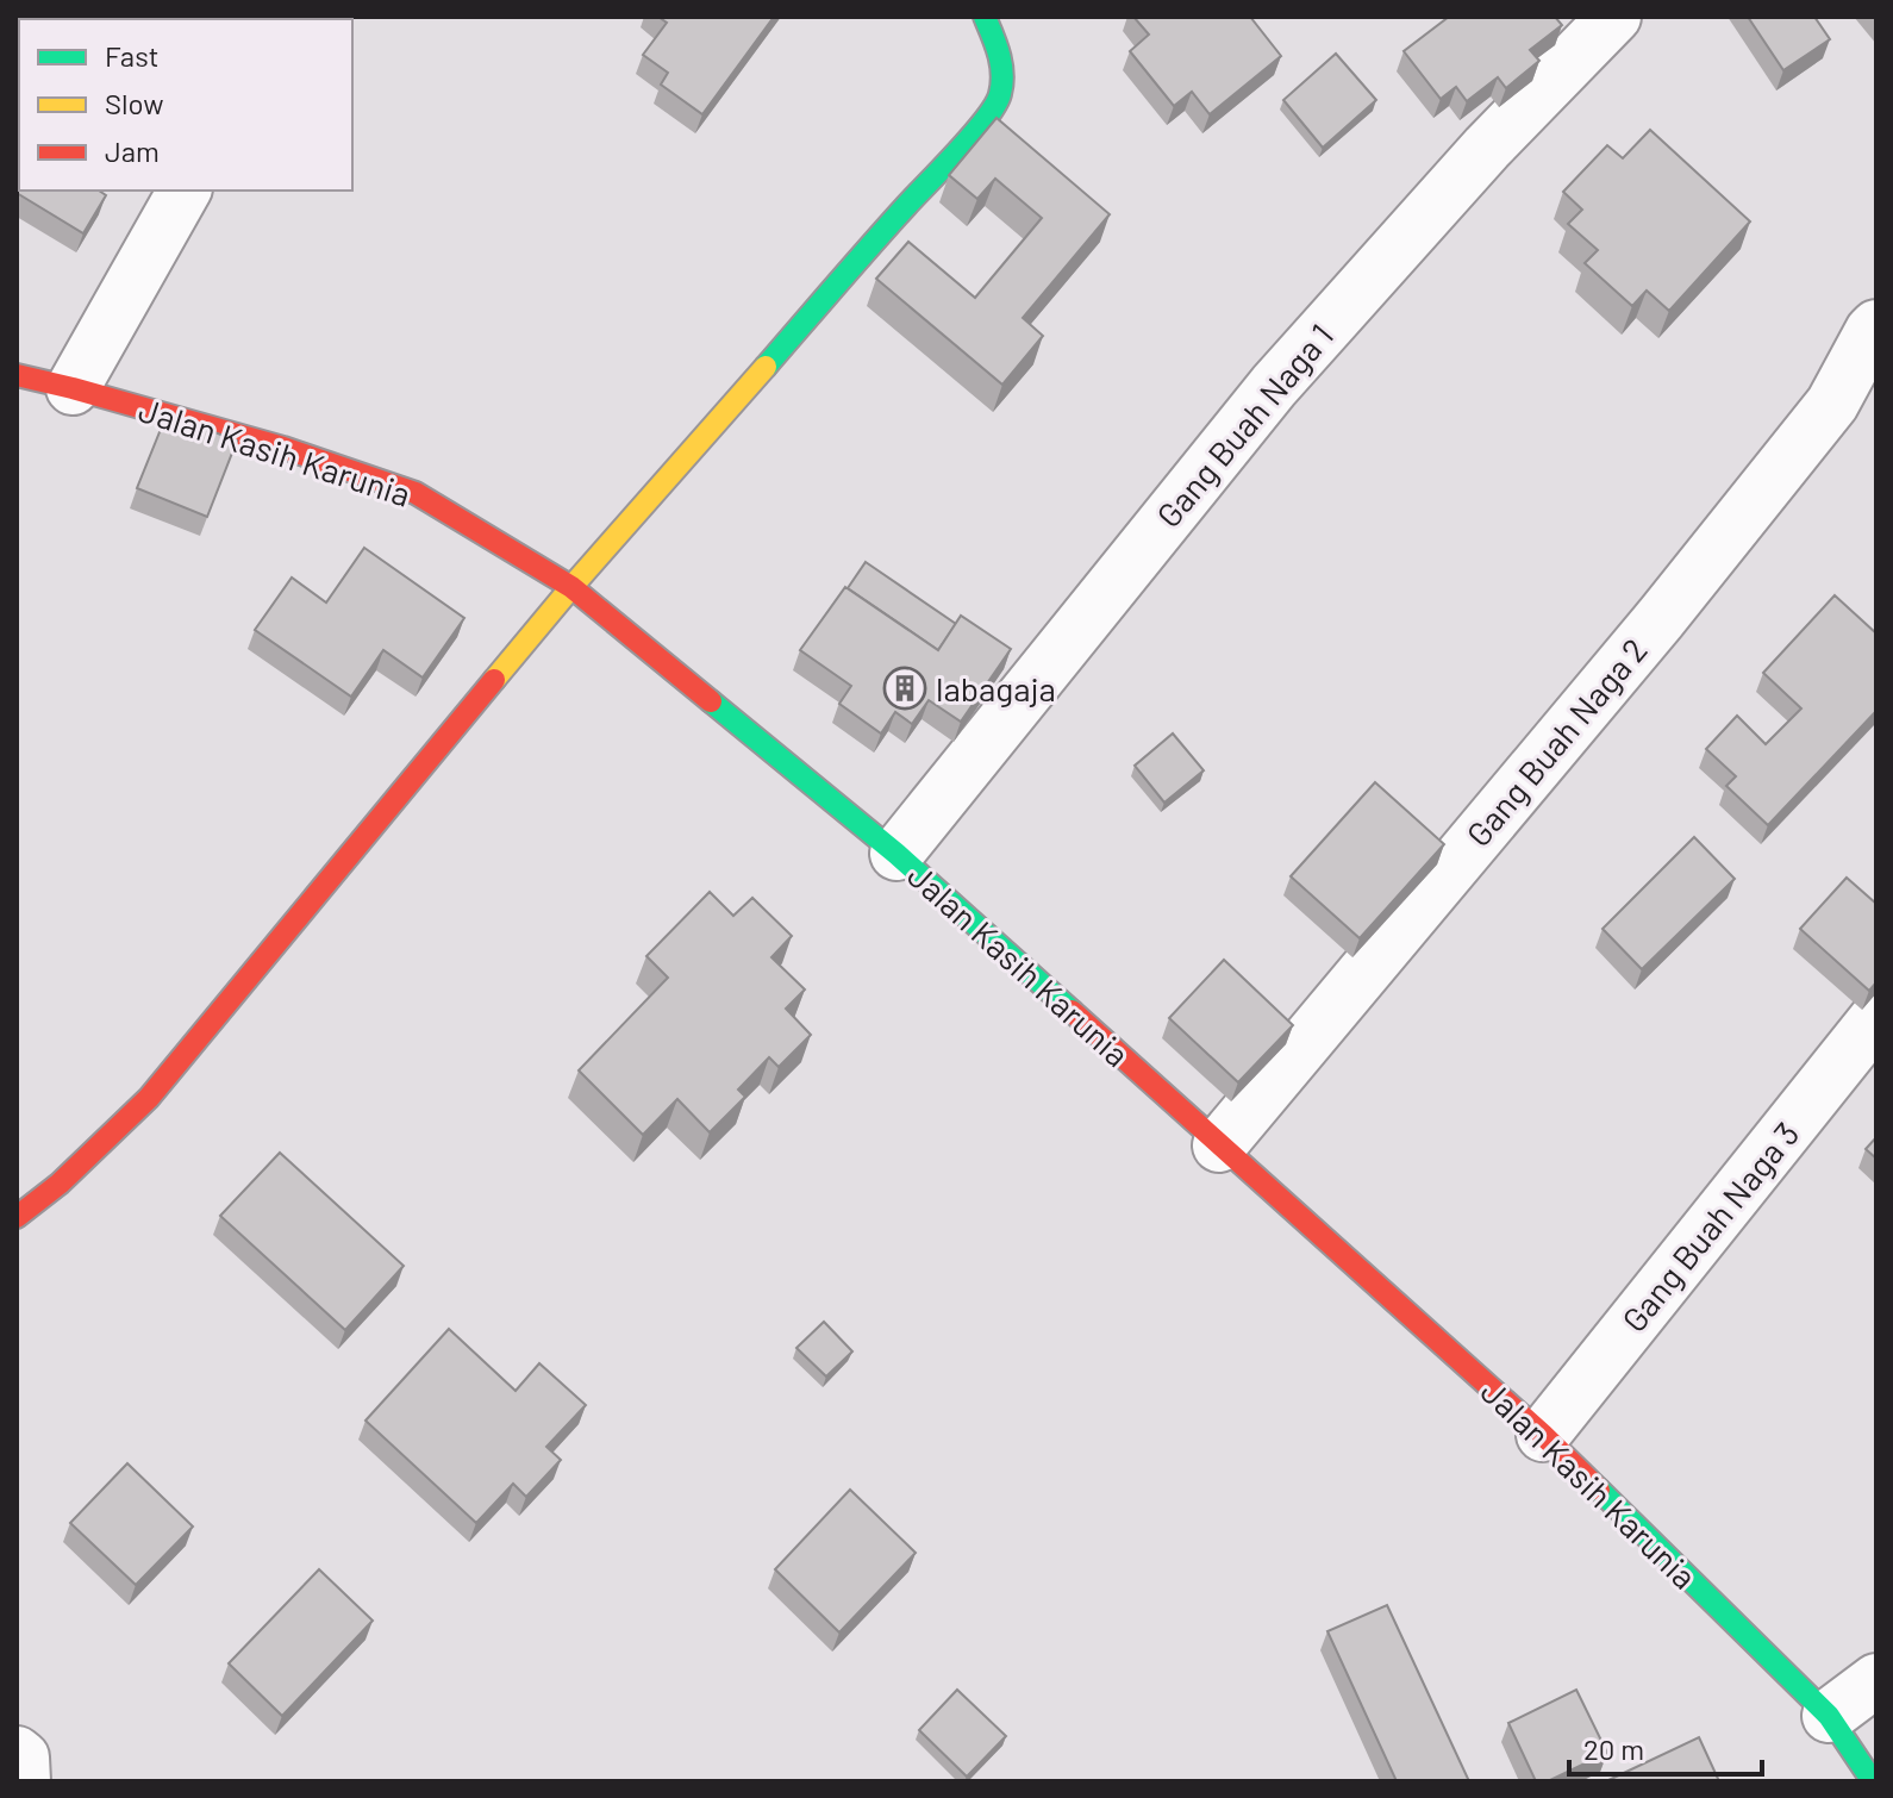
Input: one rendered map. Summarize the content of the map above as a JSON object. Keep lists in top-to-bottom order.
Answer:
{
  "streets": {
    "street": [
      "Gang Buah Naga 1",
      "Jalan Kasih Karunia",
      "Gang Buah Naga 2",
      "Gang Buah Naga 3"
    ]
  },
  "crossings": [
    ["Gang Buah Naga 1", "Jalan Kasih Karunia"],
    ["Jalan Kasih Karunia", "Gang Buah Naga 2"],
    ["Jalan Kasih Karunia", "Gang Buah Naga 3"]
  ],
  "places": {
    "building": ["labagaja"]
  },
  "legend": ["Fast", "Slow", "Jam"],
  "scale_bar": "20 m"
}
